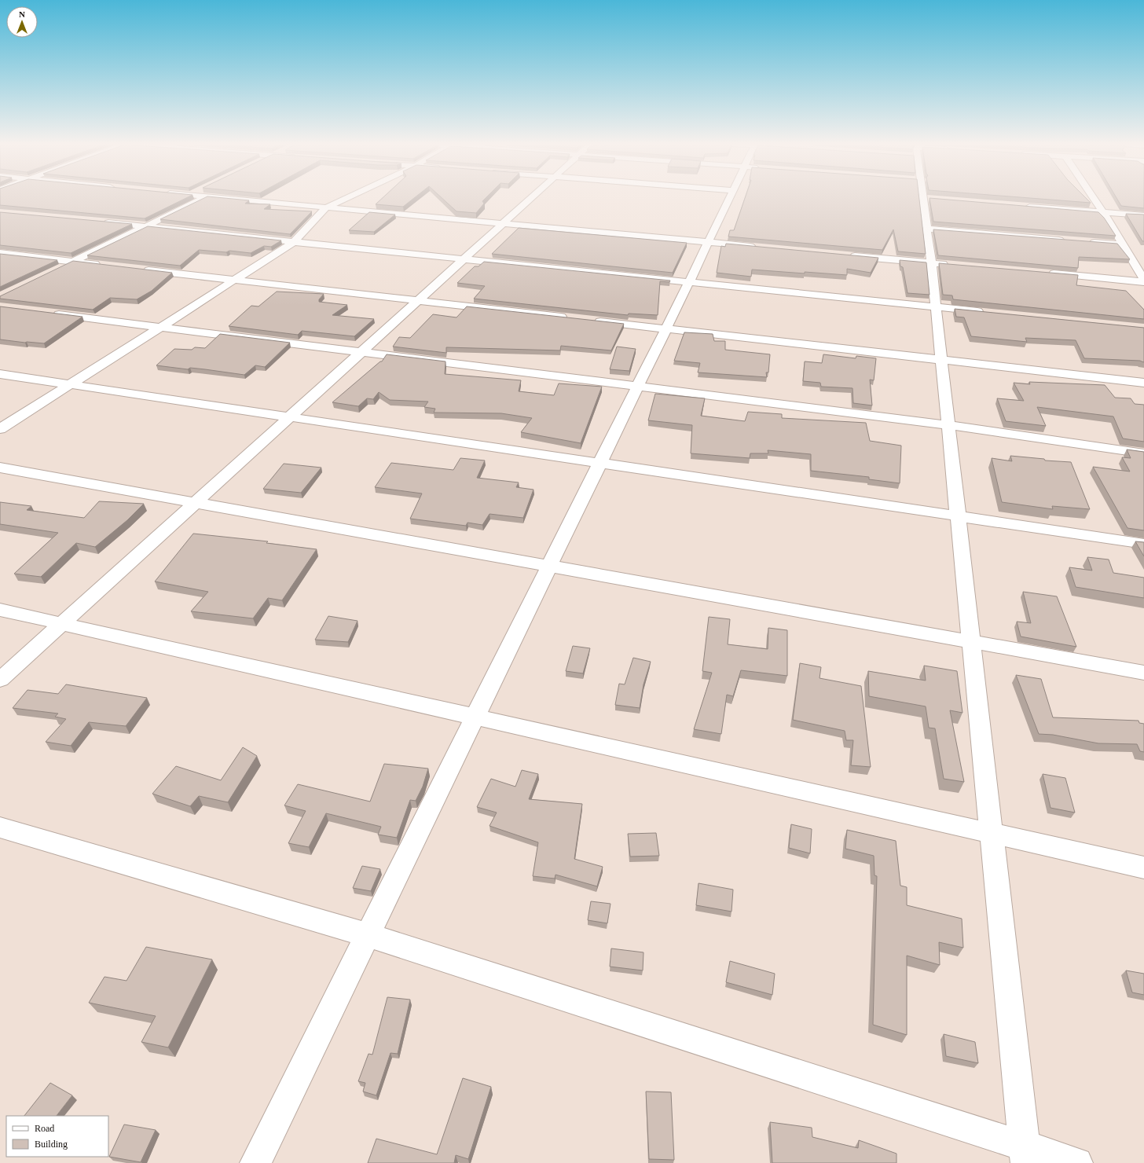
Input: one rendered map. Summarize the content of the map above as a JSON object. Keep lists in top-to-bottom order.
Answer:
{
  "legend": ["Road", "Building"],
  "north": "top"
}
